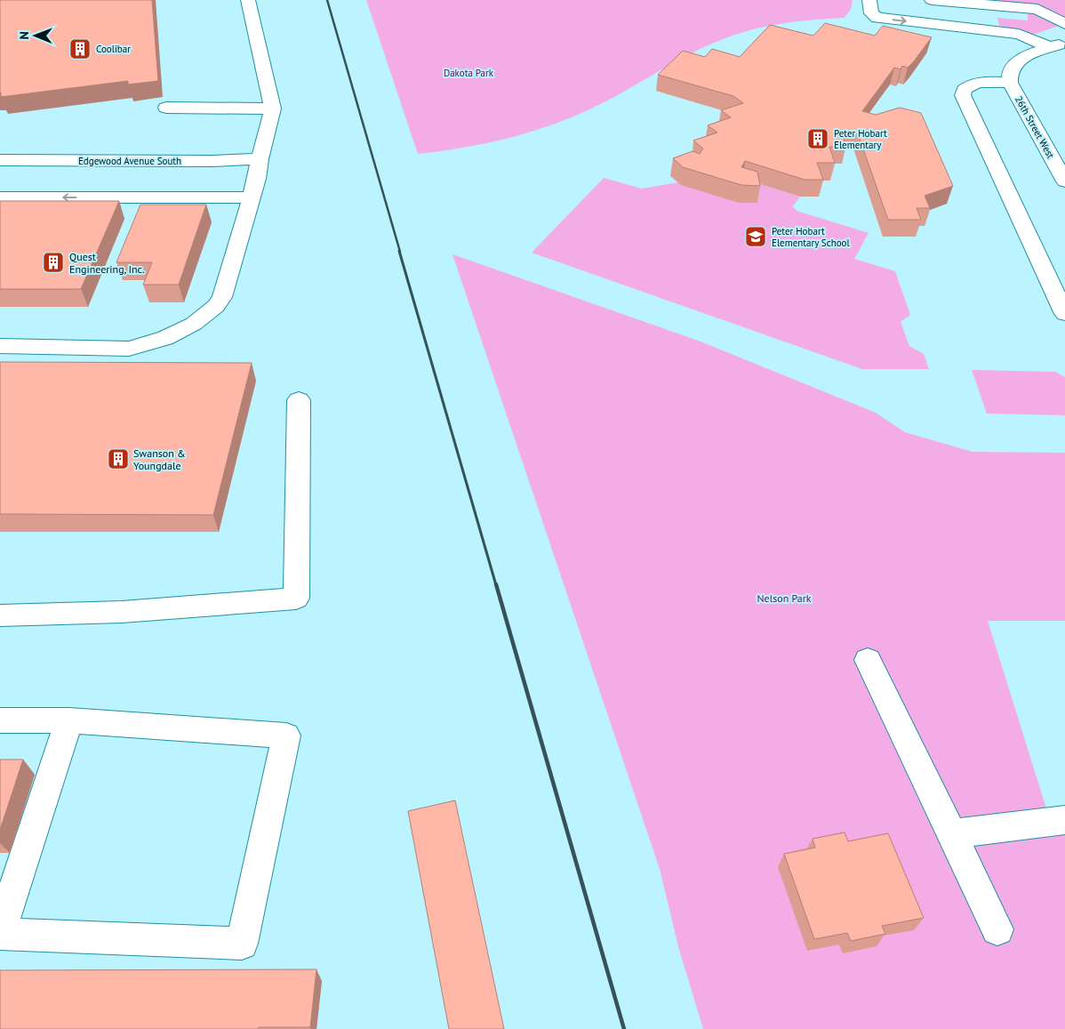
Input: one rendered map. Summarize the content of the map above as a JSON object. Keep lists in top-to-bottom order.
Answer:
{
  "streets": {
    "street": ["26th Street West", "Edgewood Avenue South"]
  },
  "parks": ["Dakota Park", "Nelson Park"],
  "places": {
    "building": [
      "Coolibar",
      "Peter Hobart Elementary",
      "Quest Engineering, Inc.",
      "Swanson & Youngdale"
    ],
    "school or university": ["Peter Hobart Elementary School"]
  },
  "north": "left"
}
